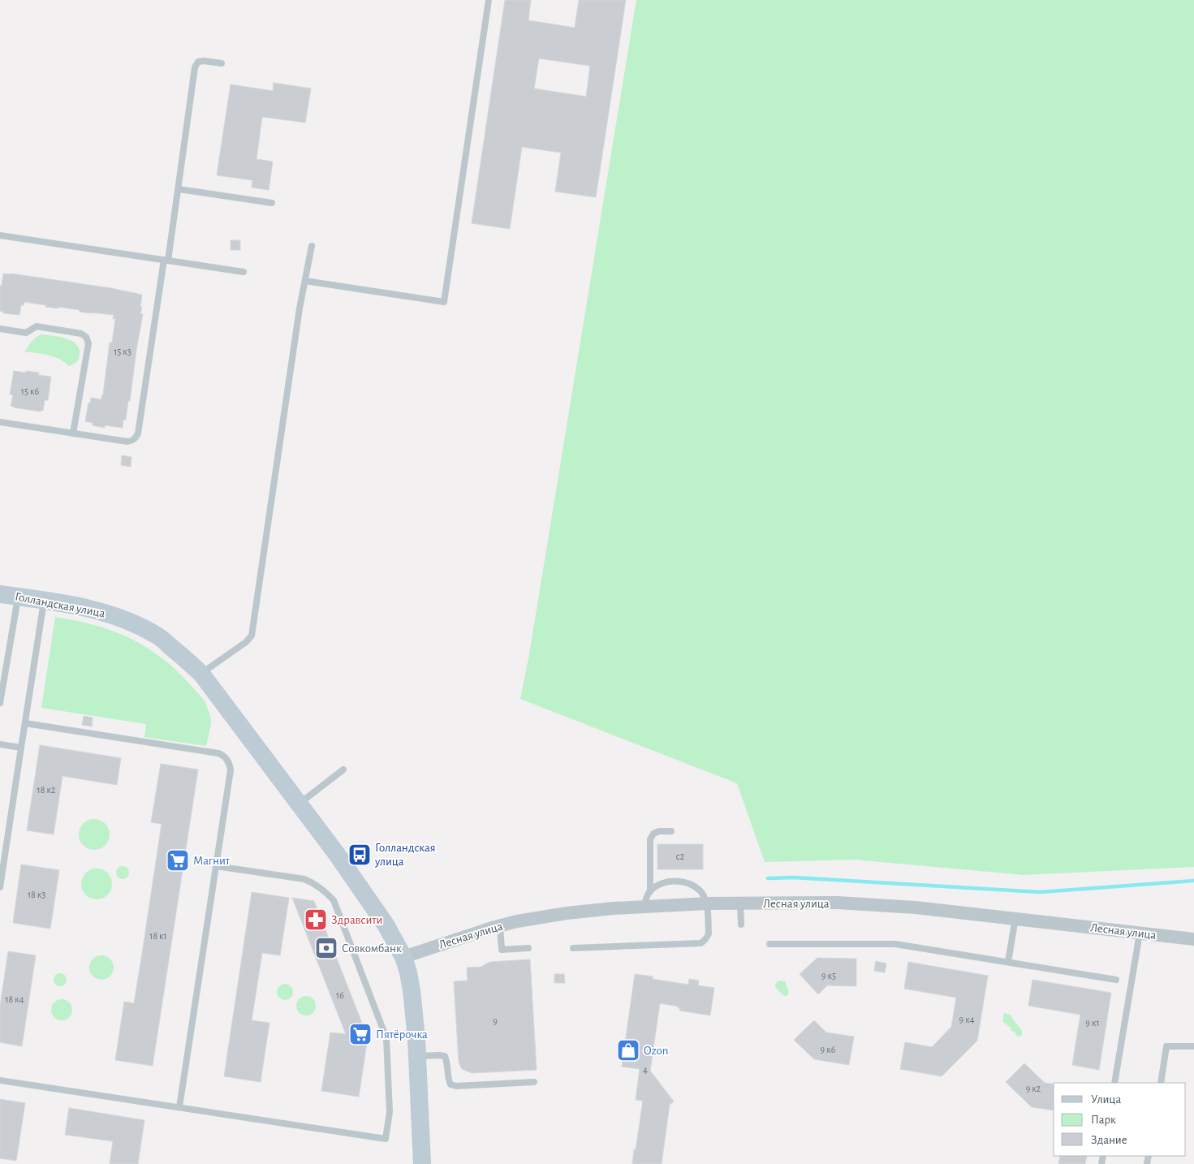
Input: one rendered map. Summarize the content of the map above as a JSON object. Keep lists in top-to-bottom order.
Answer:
{
  "streets": {
    "street": ["Голландская улица", "Лесная улица"]
  },
  "crossings": [
    ["Голландская улица", "Лесная улица"]
  ],
  "places": {
    "bus stop": ["Голландская улица"],
    "supermarket": ["Магнит", "Пятёрочка"],
    "pharmacy": ["Здравсити"],
    "bank": ["Совкомбанк"],
    "shop": ["Ozon"]
  },
  "house_numbers": [
    "15 к3",
    "15 к6",
    "18 к2",
    "с2",
    "18 к3",
    "18 к1",
    "9 к5",
    "16",
    "18 к4",
    "9 к4",
    "9",
    "9 к1",
    "9 к6",
    "4",
    "9 к2"
  ],
  "legend": ["Улица", "Парк", "Здание"]
}
